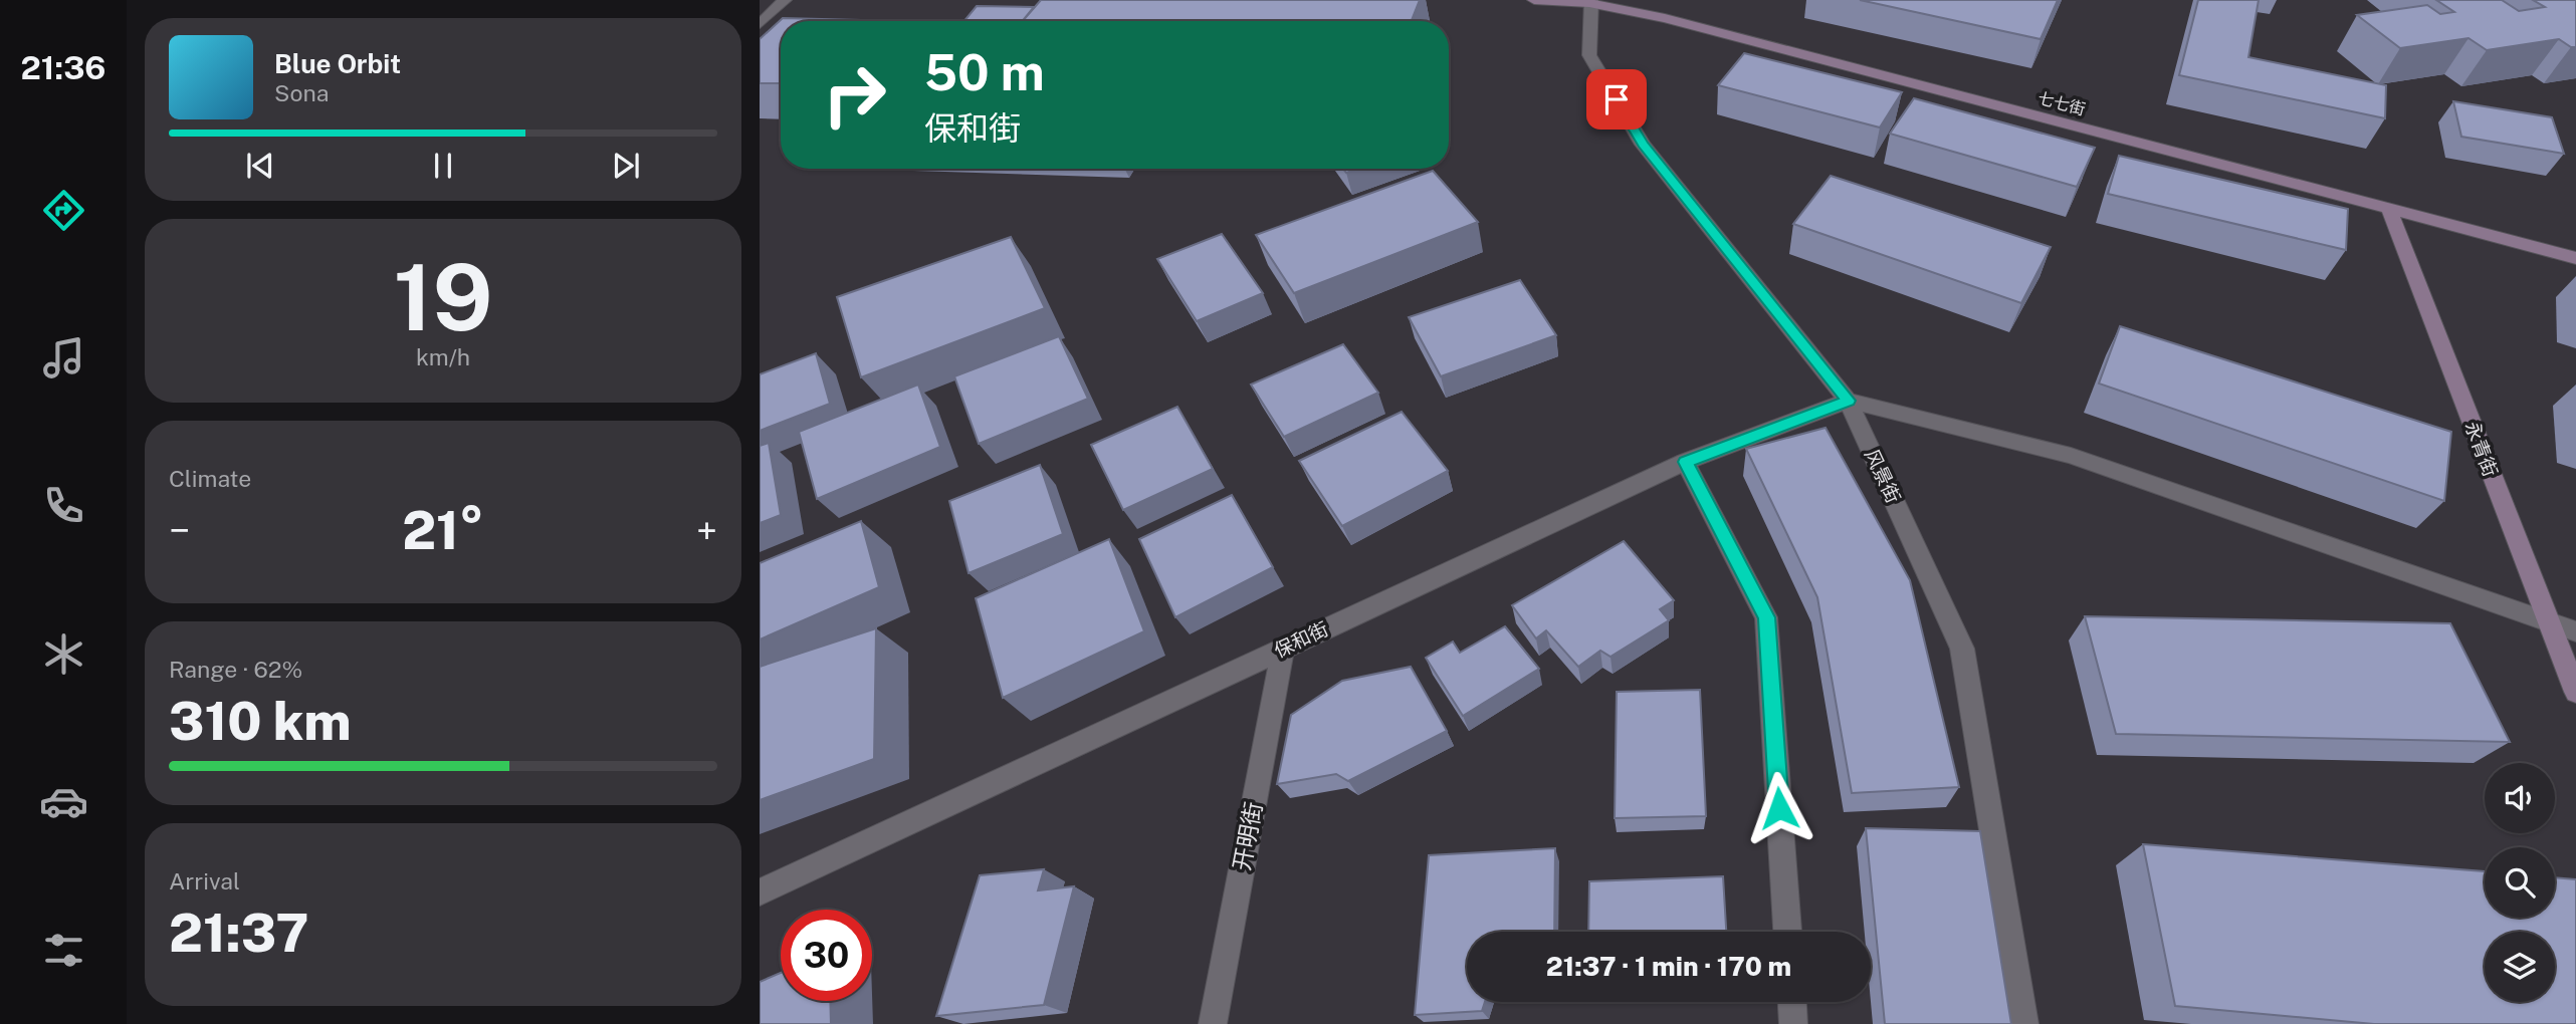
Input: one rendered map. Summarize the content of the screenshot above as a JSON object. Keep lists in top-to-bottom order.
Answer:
{
  "streets": {
    "main road": ["七七街", "永青街"],
    "street": ["风景街", "保和街", "开明街"]
  },
  "crossings": [
    ["七七街", "永青街"],
    ["七七街", "风景街"],
    ["风景街", "保和街"],
    ["保和街", "开明街"]
  ],
  "page": {
    "tabs": "21:36",
    "turn": ["50 m", "保和街"],
    "song": ["Blue Orbit", "Sona"],
    "tile": [
      ["19", "km/h"],
      "Climate",
      ["Range · 62%", "310 km"],
      ["Arrival", "21:37"]
    ],
    "heat": ["−", "21°", "+"],
    "limit": "30",
    "trip": "21:37 · 1 min · 170 m"
  }
}
